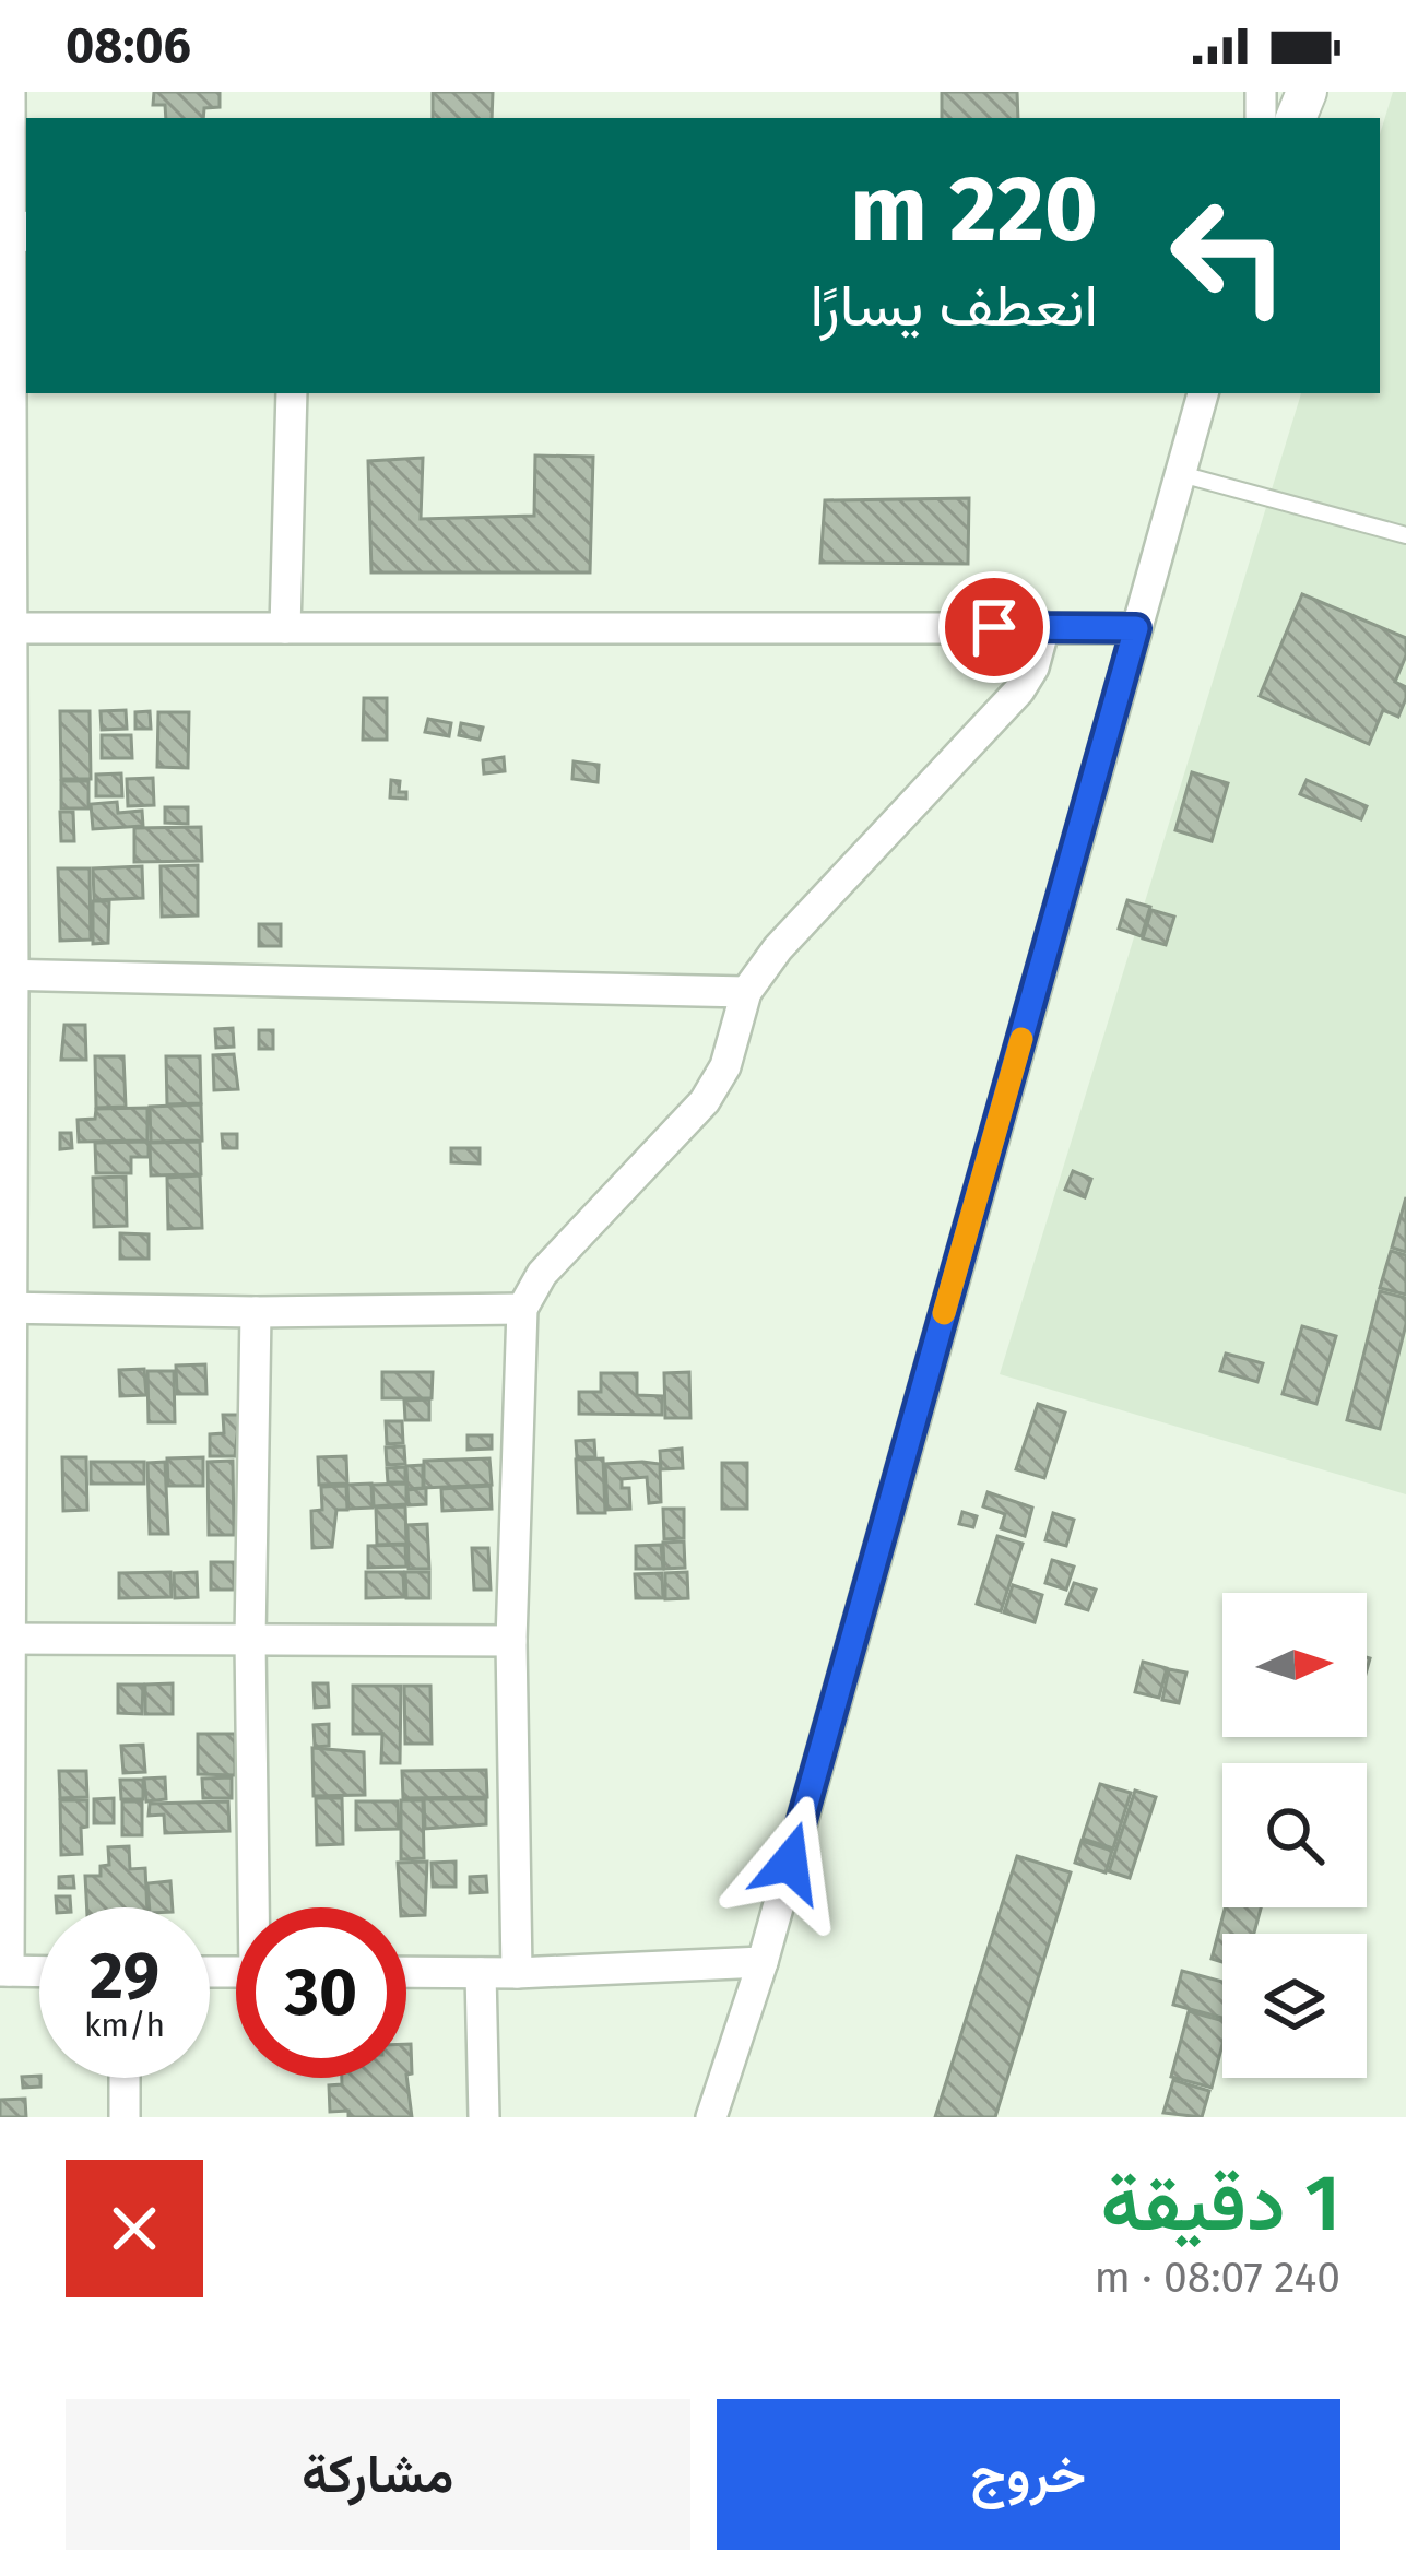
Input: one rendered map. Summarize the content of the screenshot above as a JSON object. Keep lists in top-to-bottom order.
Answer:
{
  "north": "right",
  "page": {
    "status": "08:06",
    "turn": ["220 m", "انعطف يسارًا"],
    "speed": "29 km/h",
    "limit": "30",
    "heading": ["1 دقيقة", "240 m · 08:07"],
    "buttons": ["خروج", "مشاركة"]
  }
}
